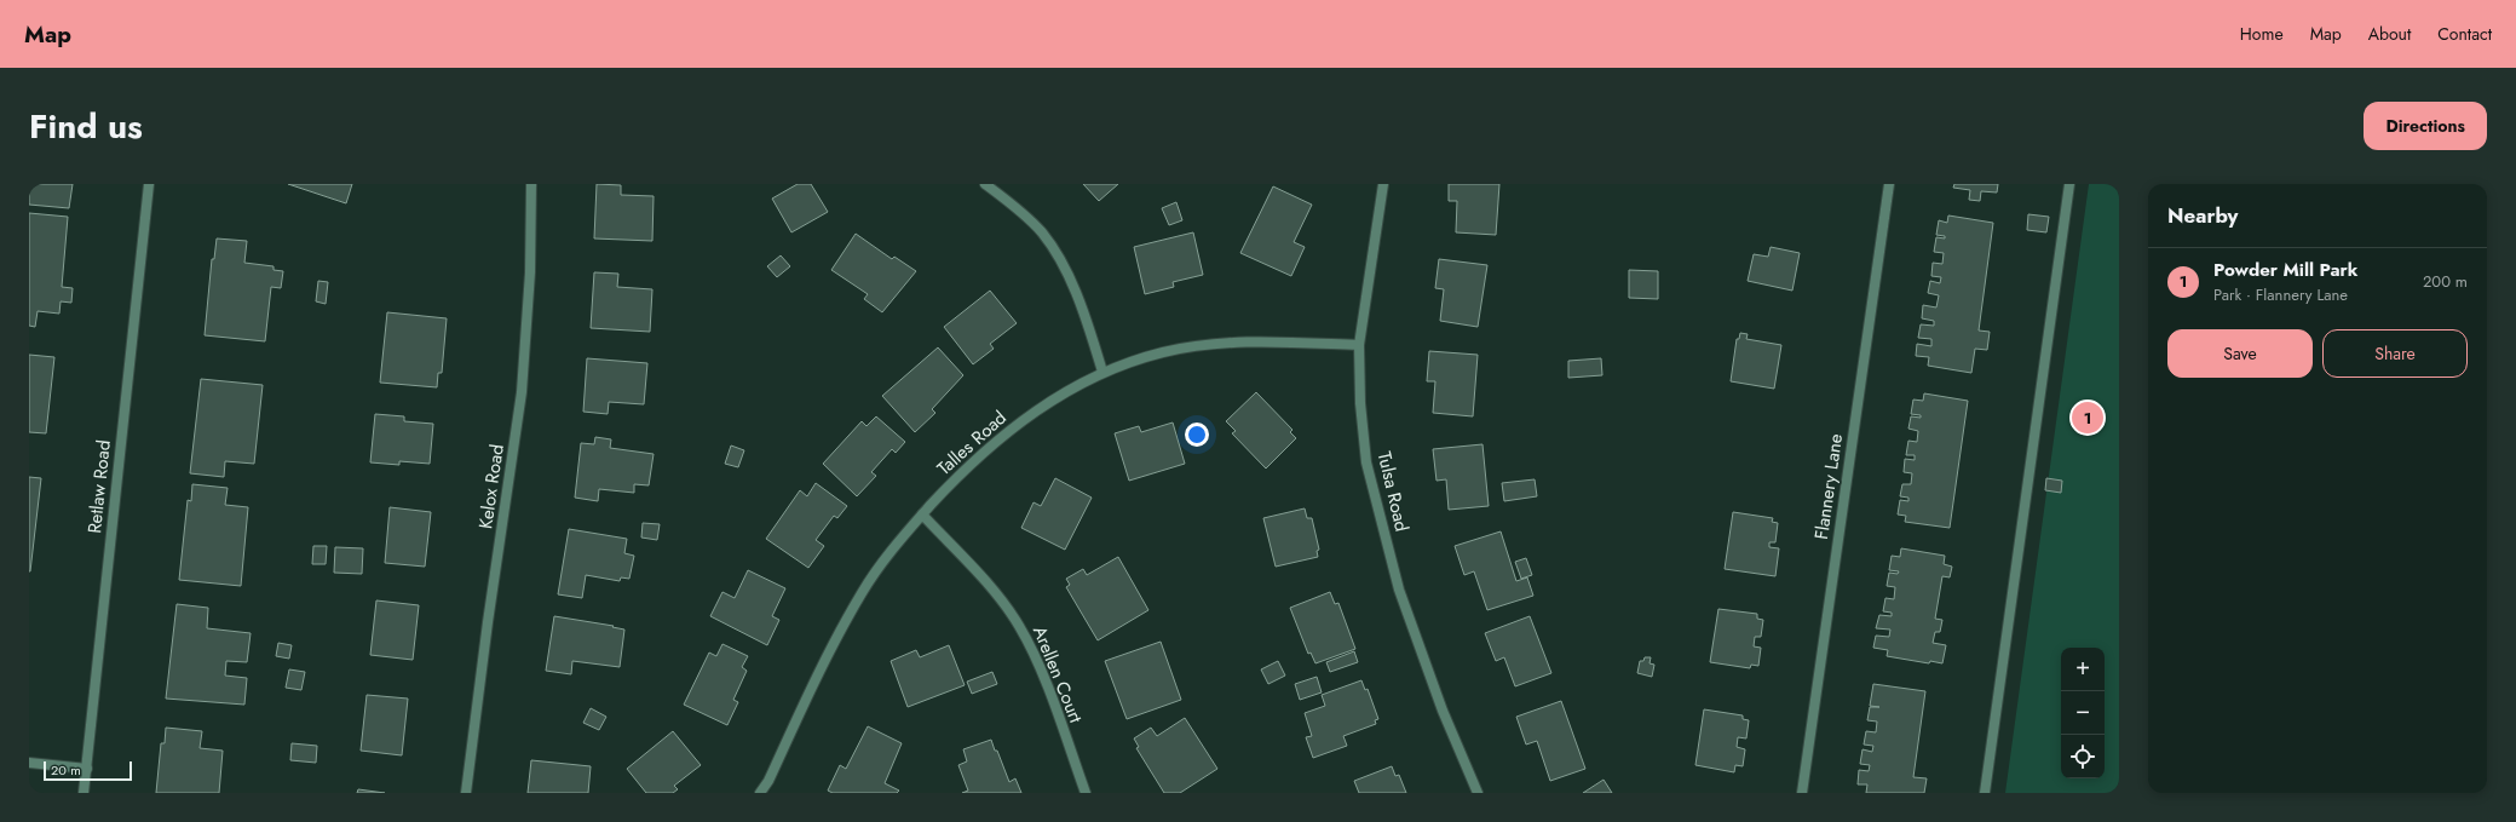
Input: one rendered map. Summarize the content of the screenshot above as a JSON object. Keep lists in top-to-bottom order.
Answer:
{
  "streets": {
    "street": [
      "Talles Road",
      "Retlaw Road",
      "Kelox Road",
      "Flannery Lane",
      "Tulsa Road",
      "Arellen Court"
    ]
  },
  "crossings": [
    ["Talles Road", "Tulsa Road"],
    ["Talles Road", "Arellen Court"]
  ],
  "scale_bar": "20 m",
  "page": {
    "header": "Map",
    "nav": [
      "Home",
      "Map",
      "About",
      "Contact"
    ],
    "title": "Find us",
    "buttons": [
      "Directions",
      ["Save", "Share"]
    ],
    "heading": "Nearby",
    "list": [
      {
        "mark": "1",
        "name": "Powder Mill Park",
        "note": "Park · Flannery Lane",
        "value": "200 m"
      }
    ],
    "pins": "1",
    "map_buttons": ["+", "−"],
    "scale": "20 m"
  }
}
